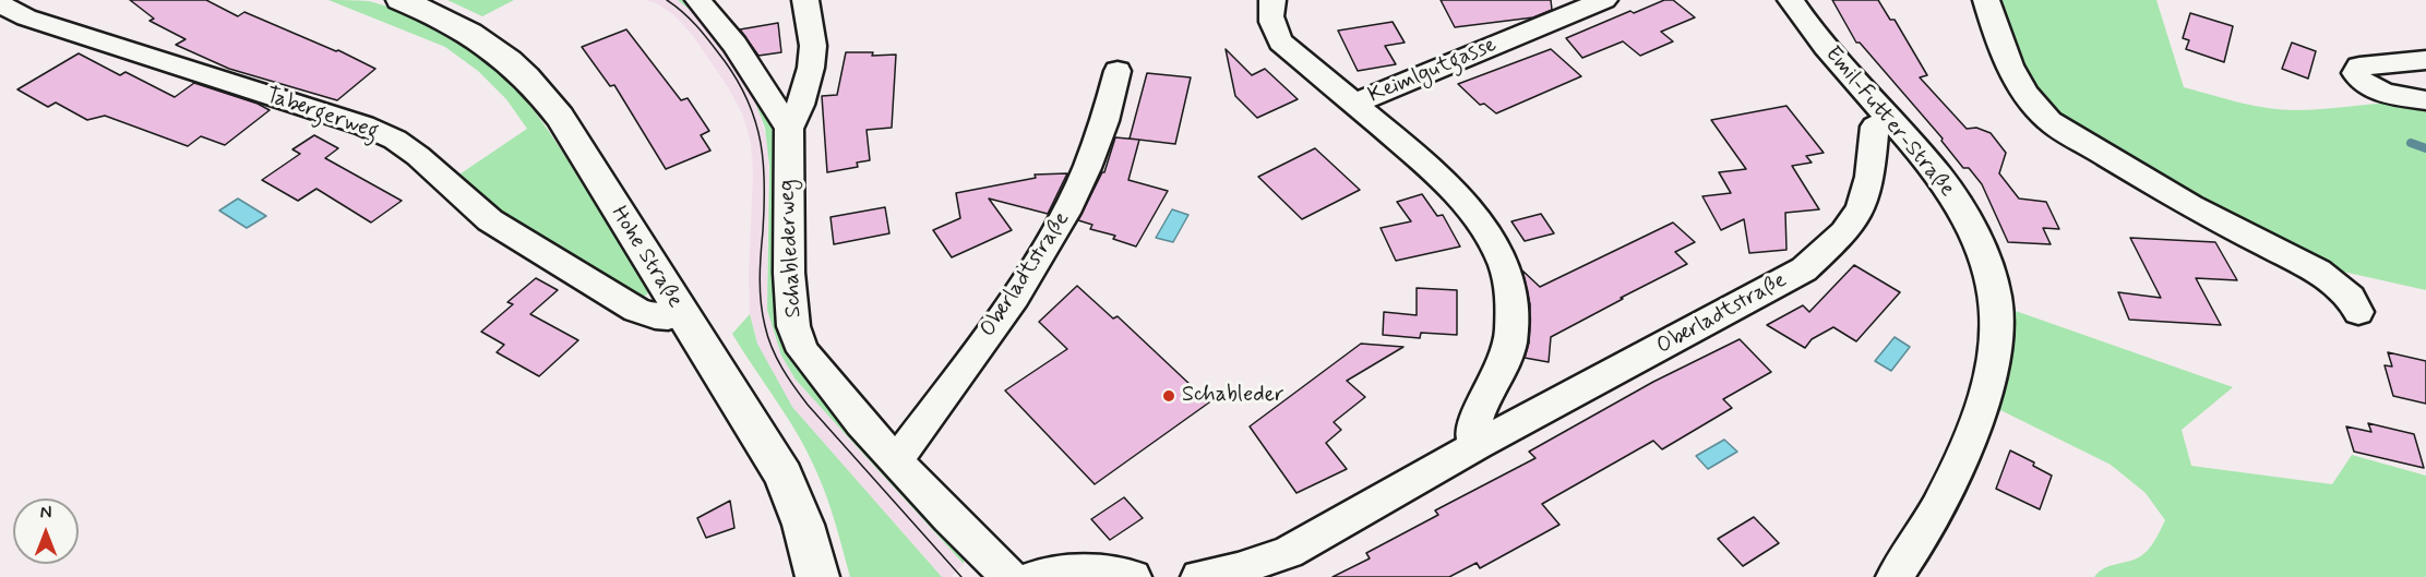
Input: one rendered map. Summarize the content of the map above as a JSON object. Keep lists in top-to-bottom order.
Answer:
{
  "streets": {
    "main road": ["Hohe Straße"],
    "street": [
      "Keimlgutgasse",
      "Tabergerweg",
      "Emil-Futter-Straße",
      "Schablederweg",
      "Oberladtstraße"
    ]
  },
  "crossings": [
    ["Tabergerweg", "Hohe Straße"],
    ["Emil-Futter-Straße", "Oberladtstraße"],
    ["Schablederweg", "Oberladtstraße"]
  ],
  "places": ["Schableder"],
  "north": "top"
}
